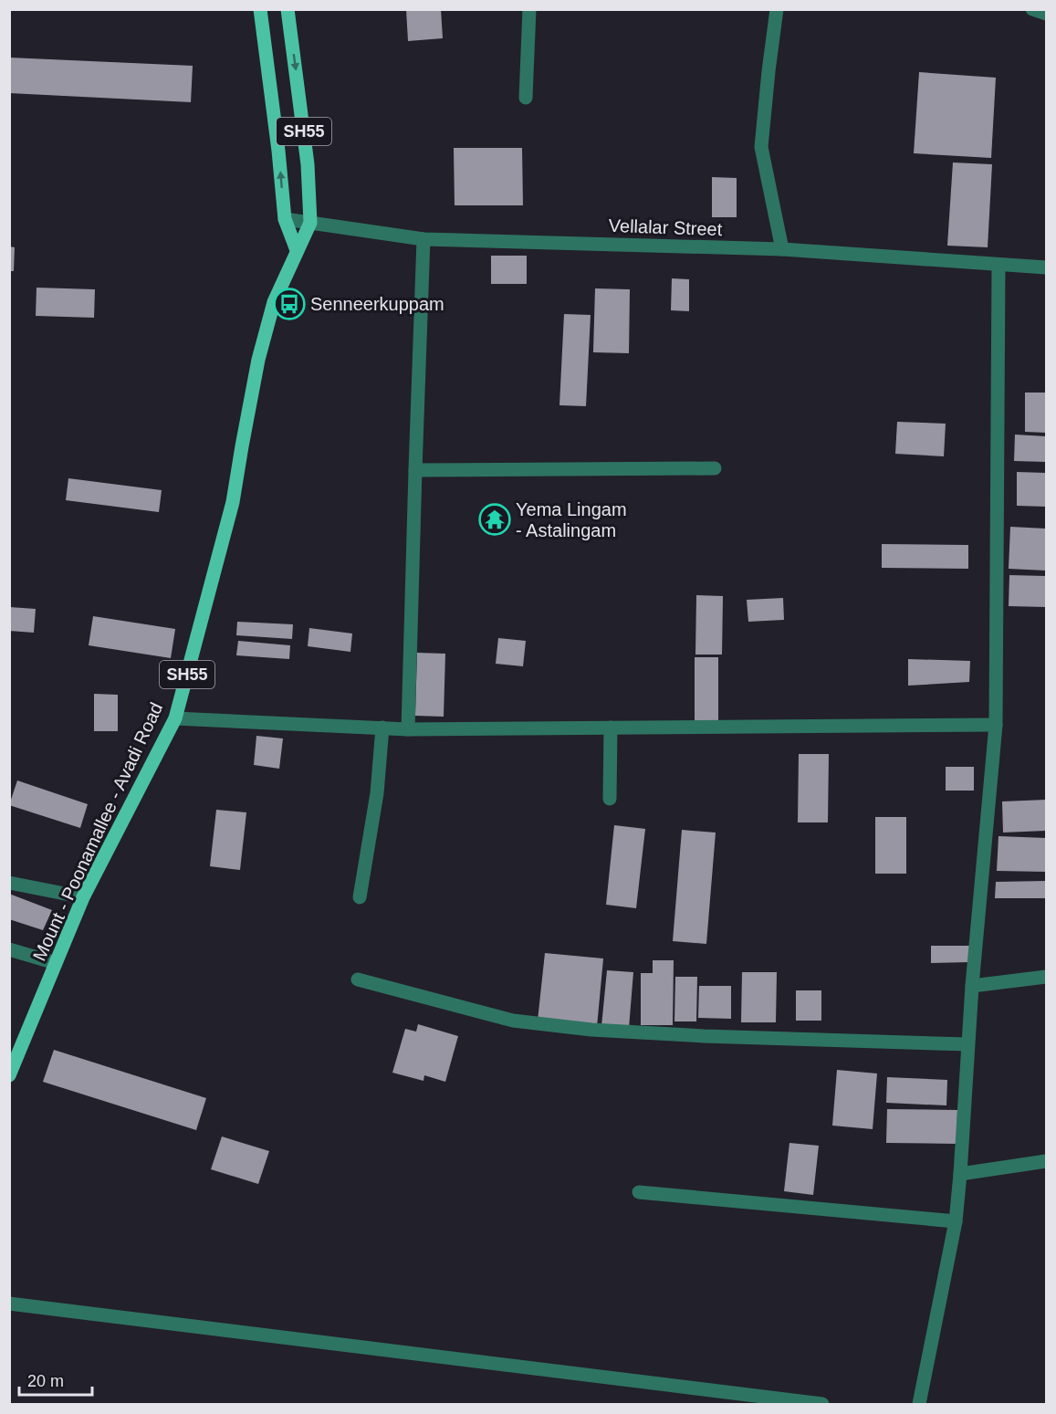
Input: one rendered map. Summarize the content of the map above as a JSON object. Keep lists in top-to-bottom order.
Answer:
{
  "streets": {
    "main road": ["SH55", "Mount - Poonamallee - Avadi Road"],
    "street": ["Vellalar Street"]
  },
  "crossings": [
    ["SH55", "Vellalar Street"],
    ["SH55", "Mount - Poonamallee - Avadi Road"],
    ["Vellalar Street", "Mount - Poonamallee - Avadi Road"]
  ],
  "places": {
    "bus stop": ["Senneerkuppam"],
    "temple": ["Yema Lingam - Astalingam"]
  },
  "scale_bar": "20 m"
}
